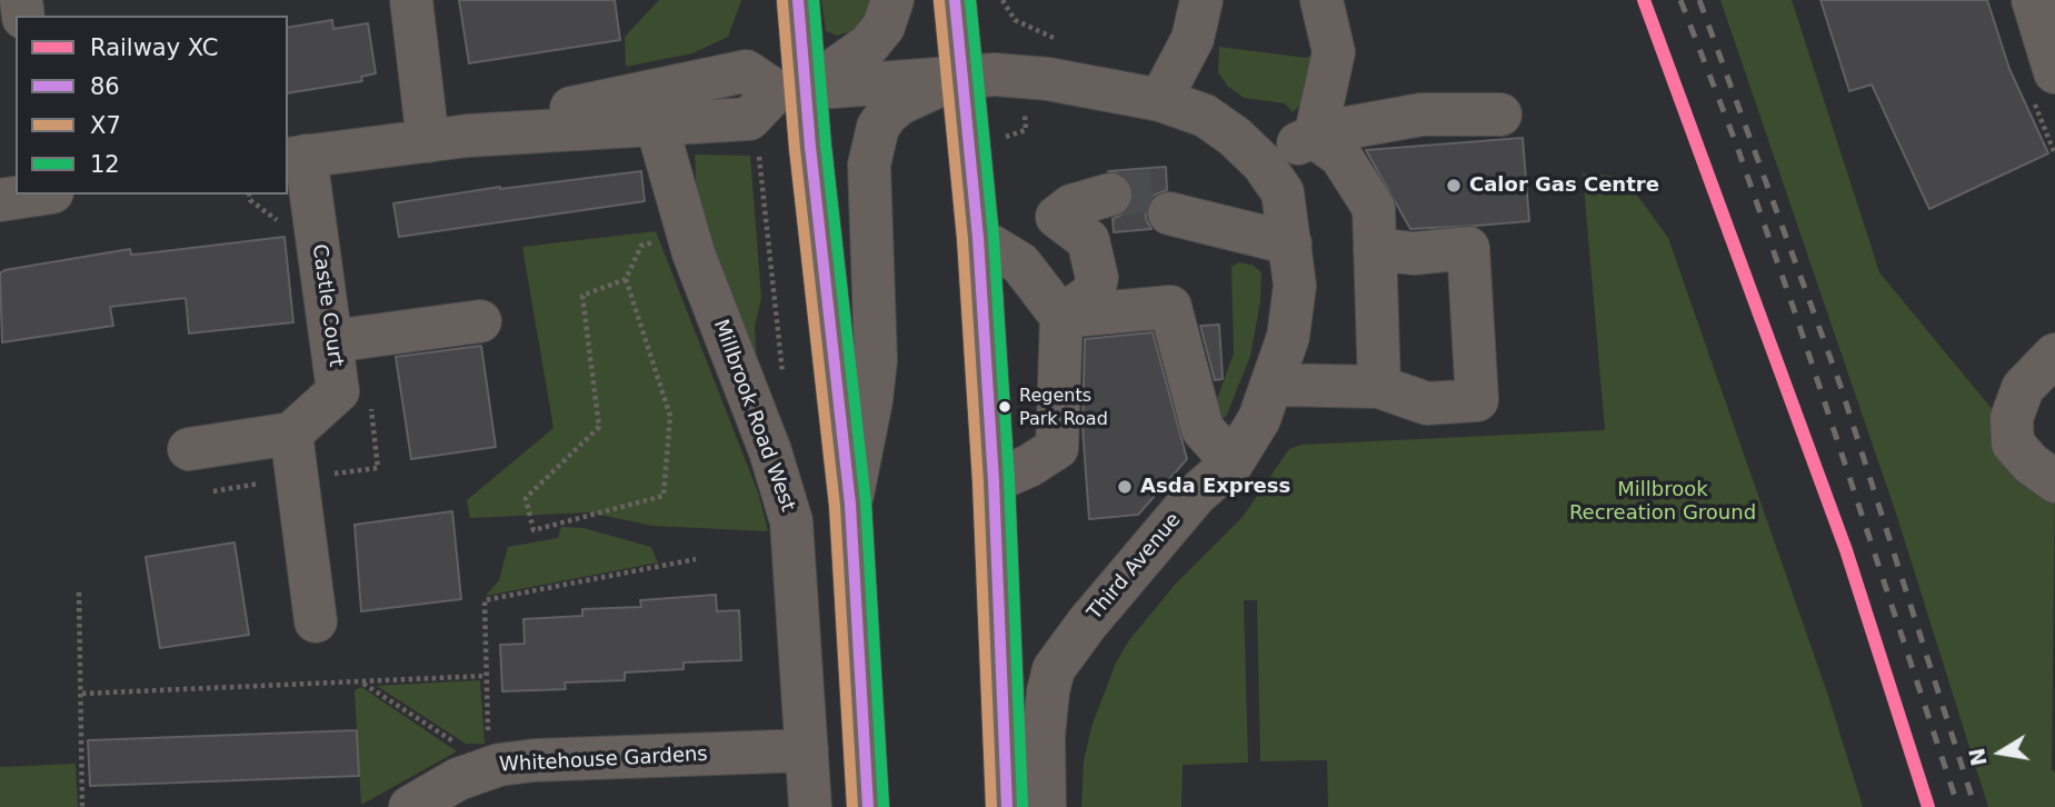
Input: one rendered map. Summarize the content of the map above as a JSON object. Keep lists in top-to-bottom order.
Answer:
{
  "streets": {
    "street": [
      "Castle Court",
      "Millbrook Road West",
      "Third Avenue",
      "Whitehouse Gardens"
    ]
  },
  "crossings": [
    ["Millbrook Road West", "Whitehouse Gardens"]
  ],
  "parks": ["Millbrook Recreation Ground"],
  "places": ["Calor Gas Centre", "Regents Park Road", "Asda Express"],
  "lines": [
    "rail line XC",
    "transit line 86",
    "transit line 12",
    "transit line X7"
  ],
  "legend": [
    "Railway XC",
    "86",
    "X7",
    "12"
  ],
  "north": "left"
}
